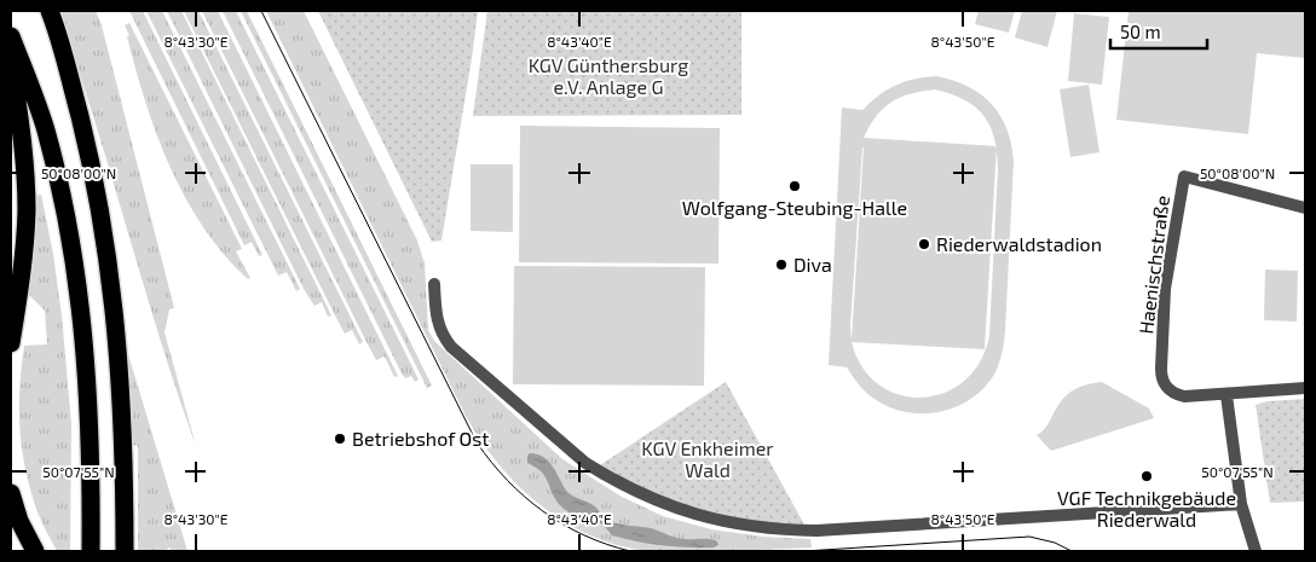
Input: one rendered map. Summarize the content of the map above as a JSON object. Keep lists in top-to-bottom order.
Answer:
{
  "streets": {
    "street": ["Haenischstraße"]
  },
  "parks": ["KGV Günthersburg e.V. Anlage G", "KGV Enkheimer Wald"],
  "places": [
    "Wolfgang-Steubing-Halle",
    "Riederwaldstadion",
    "Diva",
    "Betriebshof Ost",
    "VGF Technikgebäude Riederwald"
  ],
  "scale_bar": "50 m",
  "coordinates": [
    "8°43'30\"E",
    "8°43'40\"E",
    "8°43'50\"E",
    "50°08'00\"N",
    "50°07'55\"N"
  ]
}
